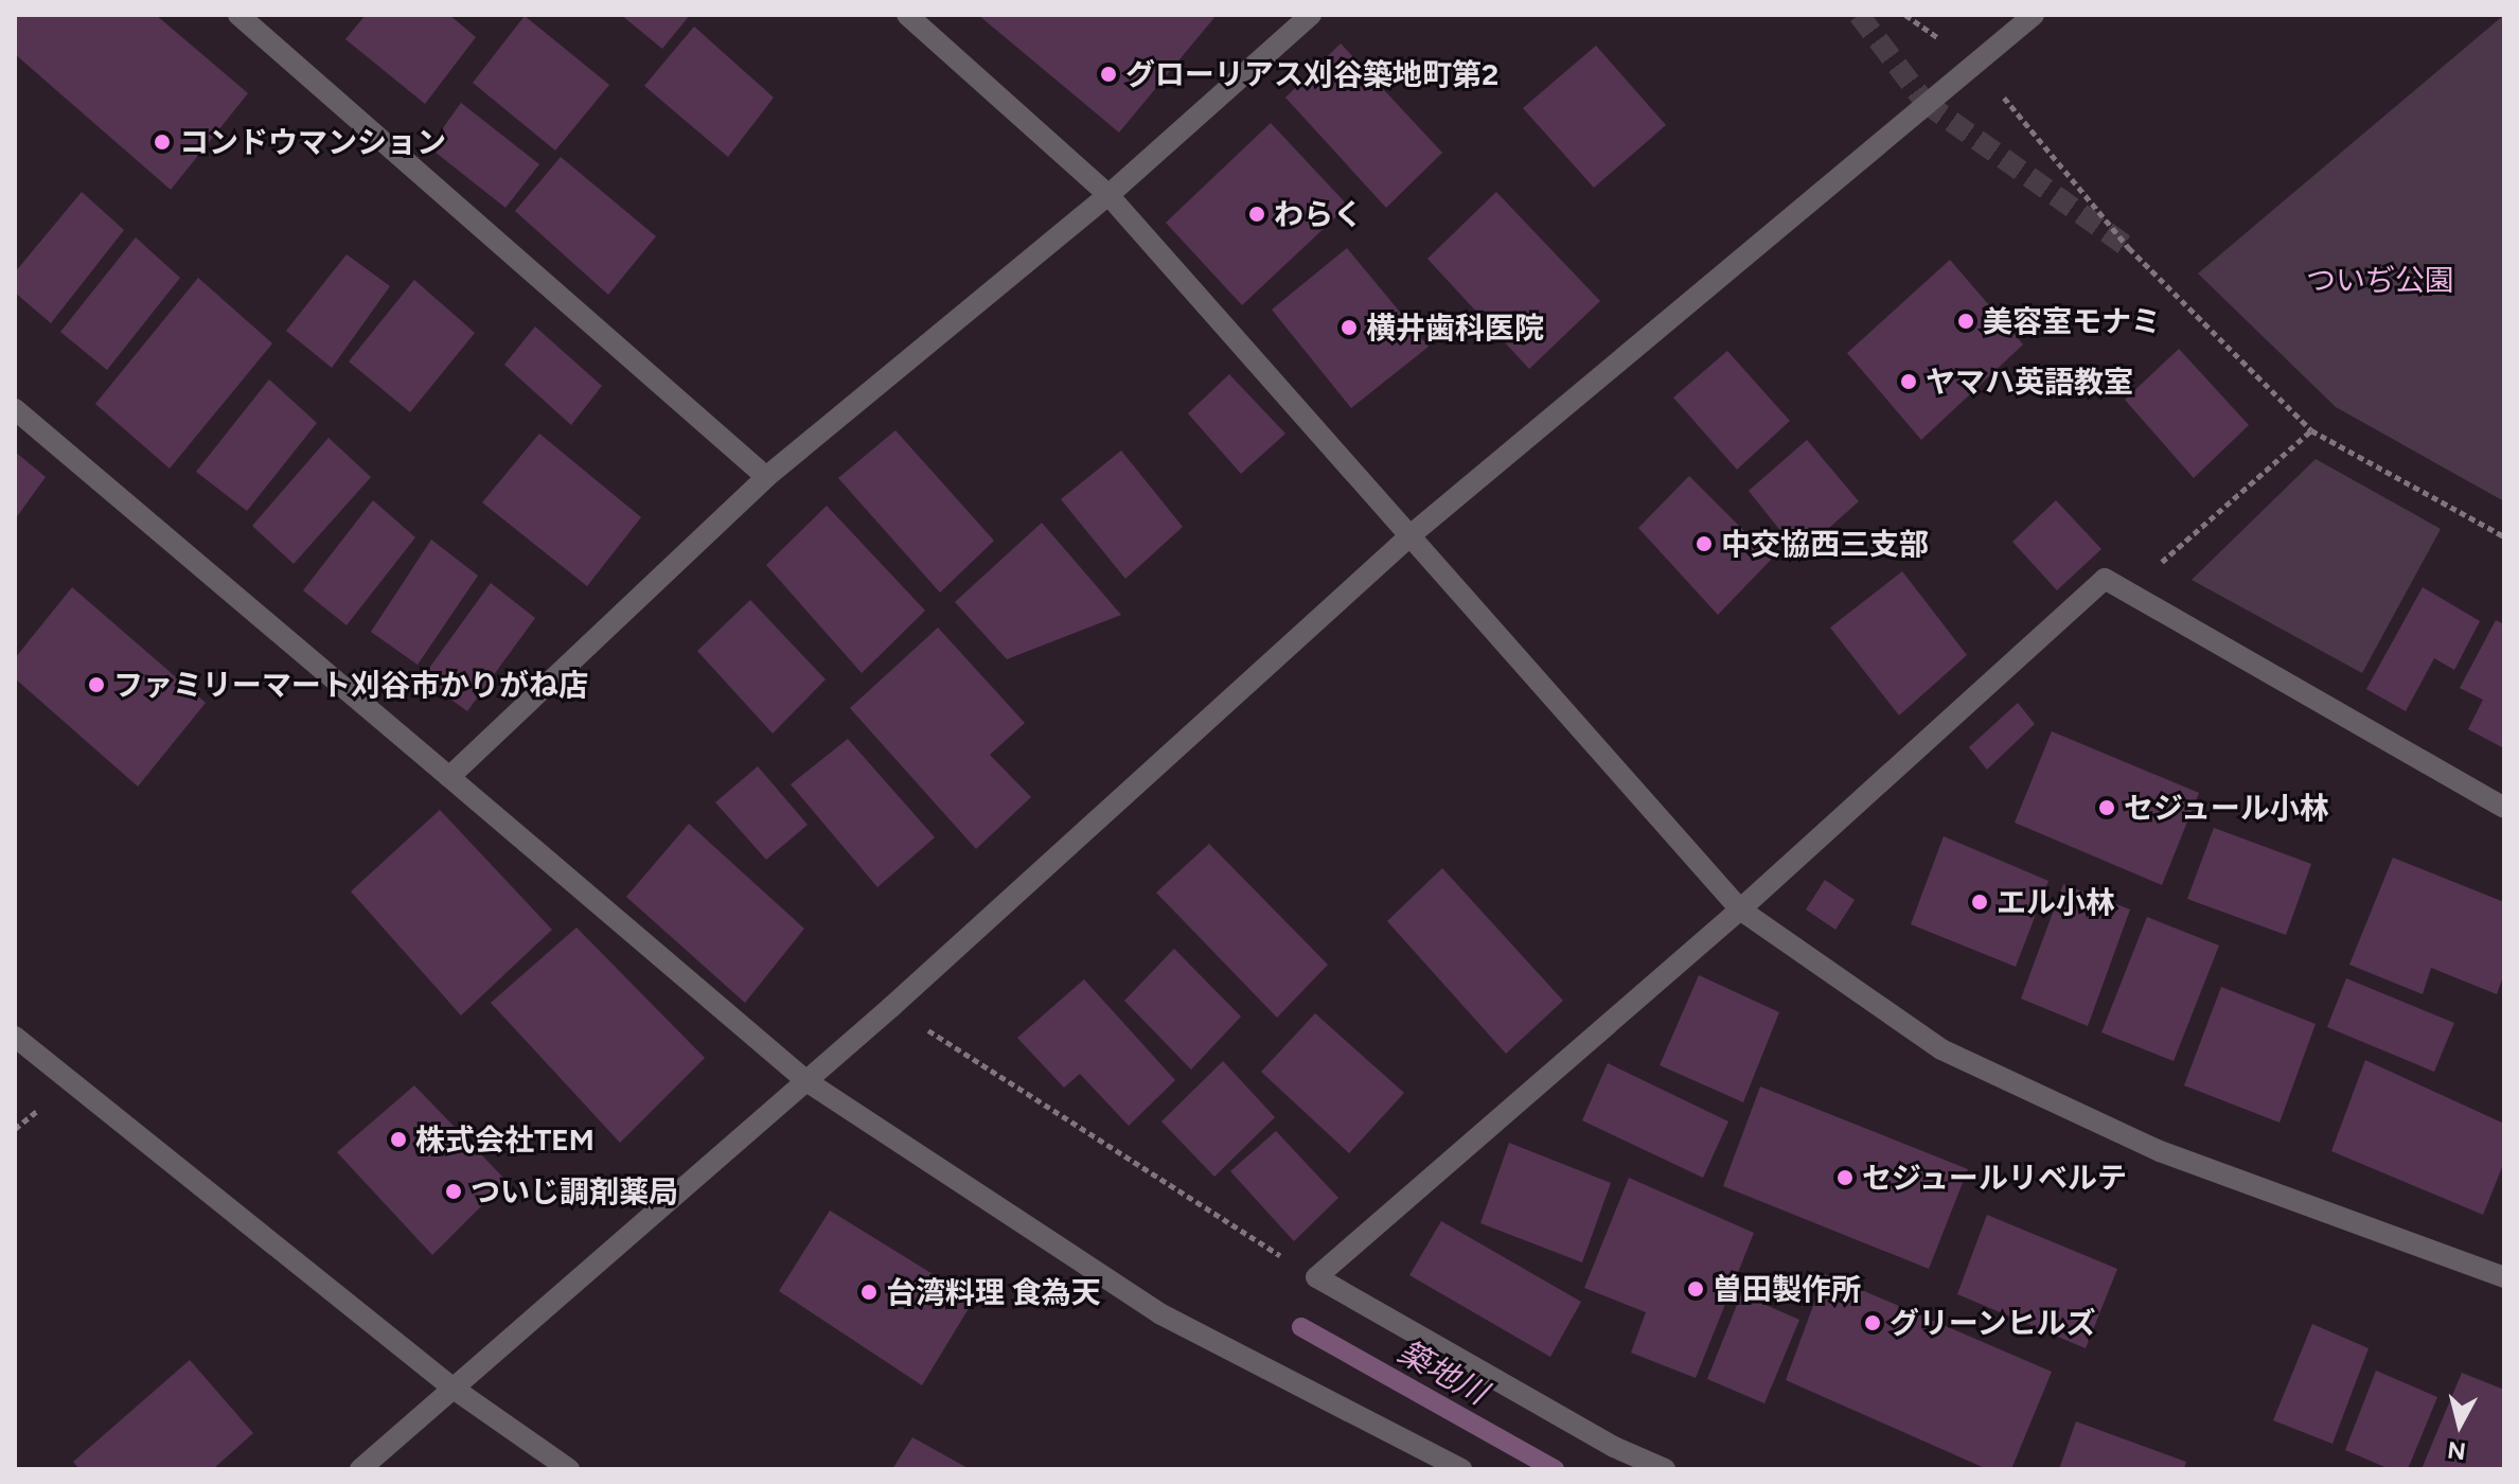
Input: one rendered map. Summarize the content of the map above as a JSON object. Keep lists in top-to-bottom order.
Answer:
{
  "water": ["築地川"],
  "parks": ["ついぢ公園"],
  "places": [
    "グローリアス刈谷築地町第2",
    "コンドウマンション",
    "わらく",
    "美容室モナミ",
    "横井歯科医院",
    "ヤマハ英語教室",
    "中交協西三支部",
    "ファミリーマート刈谷市かりがね店",
    "セジュール小林",
    "エル小林",
    "株式会社TEM",
    "セジュールリベルテ",
    "ついじ調剤薬局",
    "曽田製作所",
    "台湾料理 食為天",
    "グリーンヒルズ"
  ],
  "north": "bottom"
}
